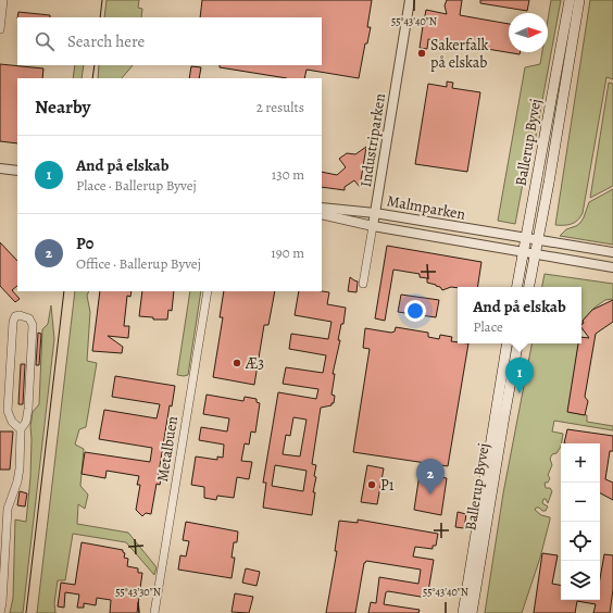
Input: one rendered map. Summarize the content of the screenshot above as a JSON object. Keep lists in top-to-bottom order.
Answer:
{
  "streets": {
    "main road": ["Ballerup Byvej"],
    "street": ["Industriparken", "Malmparken", "Metalbuen"]
  },
  "crossings": [
    ["Industriparken", "Malmparken"],
    ["Ballerup Byvej", "Malmparken"]
  ],
  "places": ["Sakerfalk på elskab", "Æ3", "P1"],
  "north": "right",
  "page": {
    "search": "Search here",
    "heading": ["Nearby", "2 results"],
    "list": [
      {
        "mark": "1",
        "name": "And på elskab",
        "note": "Place · Ballerup Byvej",
        "value": "130 m"
      },
      {
        "mark": "2",
        "name": "P0",
        "note": "Office · Ballerup Byvej",
        "value": "190 m"
      }
    ],
    "popup": ["And på elskab", "Place"],
    "pins": ["1", "2"],
    "map_buttons": ["+", "−"]
  },
  "coordinates": ["55°43'40\"N", "55°43'30\"N"]
}
